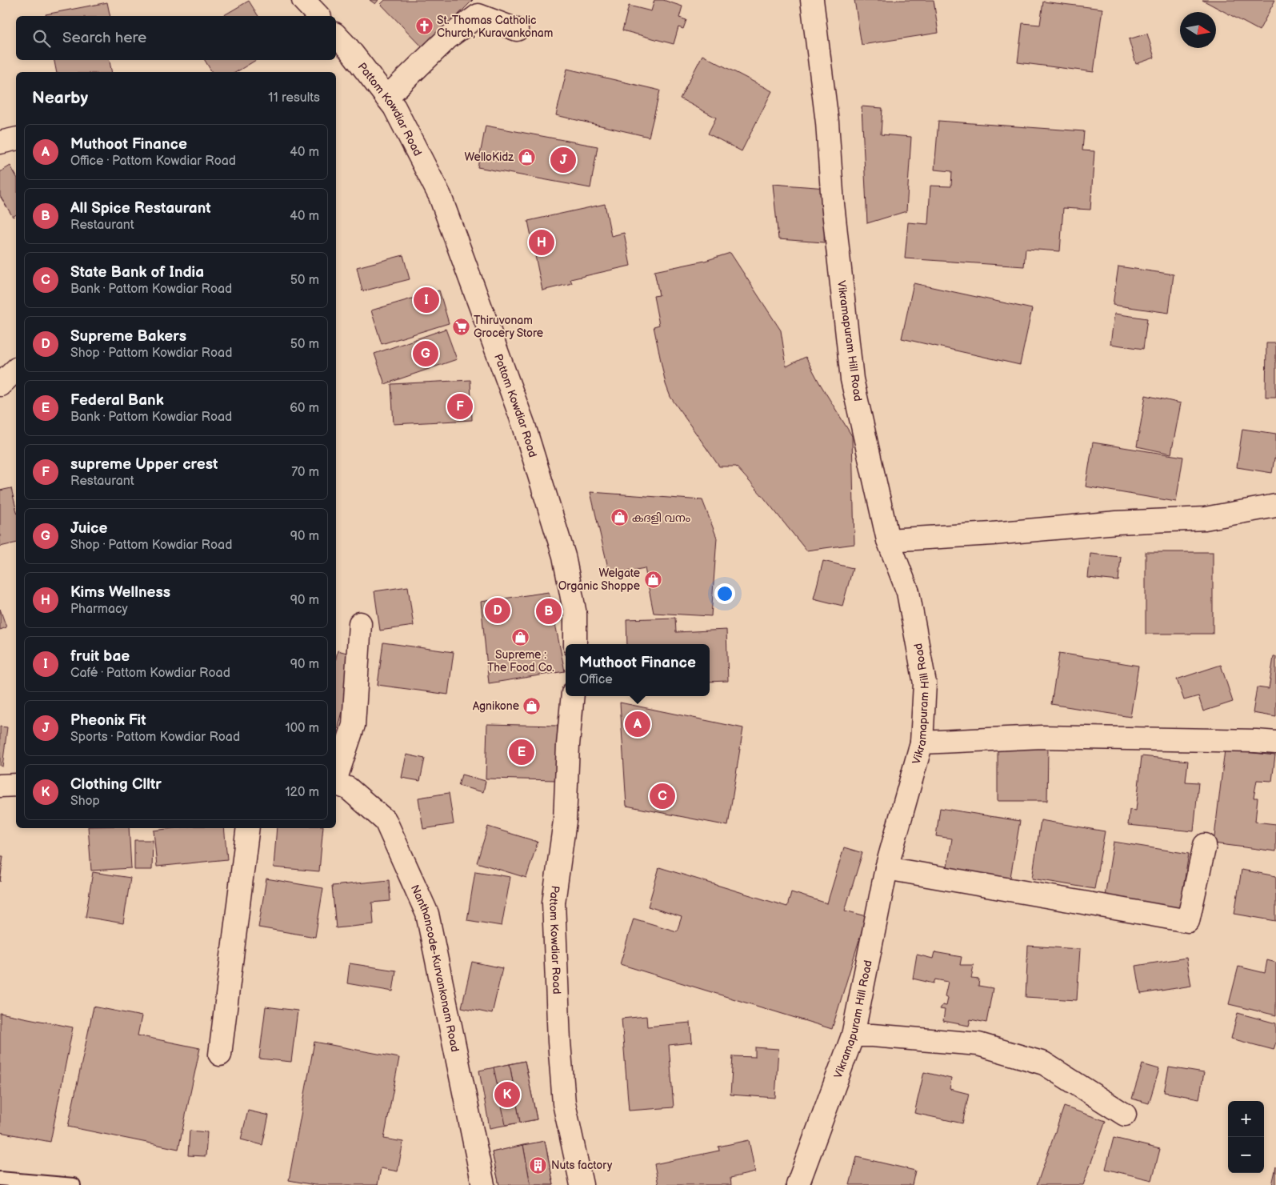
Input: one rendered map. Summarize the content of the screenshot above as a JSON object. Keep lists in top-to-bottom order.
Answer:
{
  "streets": {
    "street": ["Pattom Kowdiar Road", "Vikramapuram Hill Road", "Nanthancode-Kurvankonam Road"]
  },
  "places": {
    "church": ["St. Thomas Catholic Church, Kuravankonam"],
    "shop": [
      "WelloKidz",
      "കദളി വനം",
      "Welgate Organic Shoppe",
      "Supreme : The Food Co.",
      "Agnikone"
    ],
    "supermarket": ["Thiruvonam Grocery Store"],
    "building": ["Nuts factory"]
  },
  "north": "right",
  "page": {
    "search": "Search here",
    "heading": ["Nearby", "11 results"],
    "list": [
      {
        "mark": "A",
        "name": "Muthoot Finance",
        "note": "Office · Pattom Kowdiar Road",
        "value": "40 m"
      },
      {
        "mark": "B",
        "name": "All Spice Restaurant",
        "note": "Restaurant",
        "value": "40 m"
      },
      {
        "mark": "C",
        "name": "State Bank of India",
        "note": "Bank · Pattom Kowdiar Road",
        "value": "50 m"
      },
      {
        "mark": "D",
        "name": "Supreme Bakers",
        "note": "Shop · Pattom Kowdiar Road",
        "value": "50 m"
      },
      {
        "mark": "E",
        "name": "Federal Bank",
        "note": "Bank · Pattom Kowdiar Road",
        "value": "60 m"
      },
      {
        "mark": "F",
        "name": "supreme Upper crest",
        "note": "Restaurant",
        "value": "70 m"
      },
      {
        "mark": "G",
        "name": "Juice",
        "note": "Shop · Pattom Kowdiar Road",
        "value": "90 m"
      },
      {
        "mark": "H",
        "name": "Kims Wellness",
        "note": "Pharmacy",
        "value": "90 m"
      },
      {
        "mark": "I",
        "name": "fruit bae",
        "note": "Café · Pattom Kowdiar Road",
        "value": "90 m"
      },
      {
        "mark": "J",
        "name": "Pheonix Fit",
        "note": "Sports · Pattom Kowdiar Road",
        "value": "100 m"
      },
      {
        "mark": "K",
        "name": "Clothing Clltr",
        "note": "Shop",
        "value": "120 m"
      }
    ],
    "pins": [
      "J",
      "H",
      "I",
      "G",
      "F",
      "D",
      "B",
      "A",
      "E",
      "C",
      "K"
    ],
    "popup": ["Muthoot Finance", "Office"],
    "map_buttons": ["+", "−"]
  }
}
